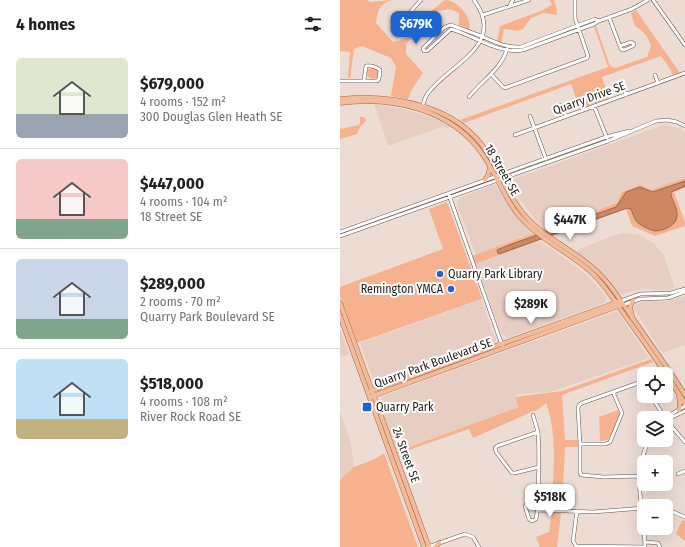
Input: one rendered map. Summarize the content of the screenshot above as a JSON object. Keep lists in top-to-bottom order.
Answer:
{
  "streets": {
    "main road": ["18 Street SE", "Quarry Park Boulevard SE", "24 Street SE"],
    "street": ["Quarry Drive SE"]
  },
  "crossings": [
    ["18 Street SE", "Quarry Park Boulevard SE"],
    ["Quarry Park Boulevard SE", "24 Street SE"]
  ],
  "places": {
    "other": ["Quarry Park Library", "Remington YMCA"],
    "transit": ["Quarry Park"]
  },
  "page": {
    "heading": "4 homes",
    "price": [
      "$679K",
      "$447K",
      "$289K",
      "$518K"
    ],
    "list": [
      {
        "name": "$679,000",
        "note": "4 rooms · 152 m² · 300 Douglas Glen Heath SE"
      },
      {
        "name": "$447,000",
        "note": "4 rooms · 104 m² · 18 Street SE"
      },
      {
        "name": "$289,000",
        "note": "2 rooms · 70 m² · Quarry Park Boulevard SE"
      },
      {
        "name": "$518,000",
        "note": "4 rooms · 108 m² · River Rock Road SE"
      }
    ],
    "map_buttons": ["+", "−"]
  }
}
